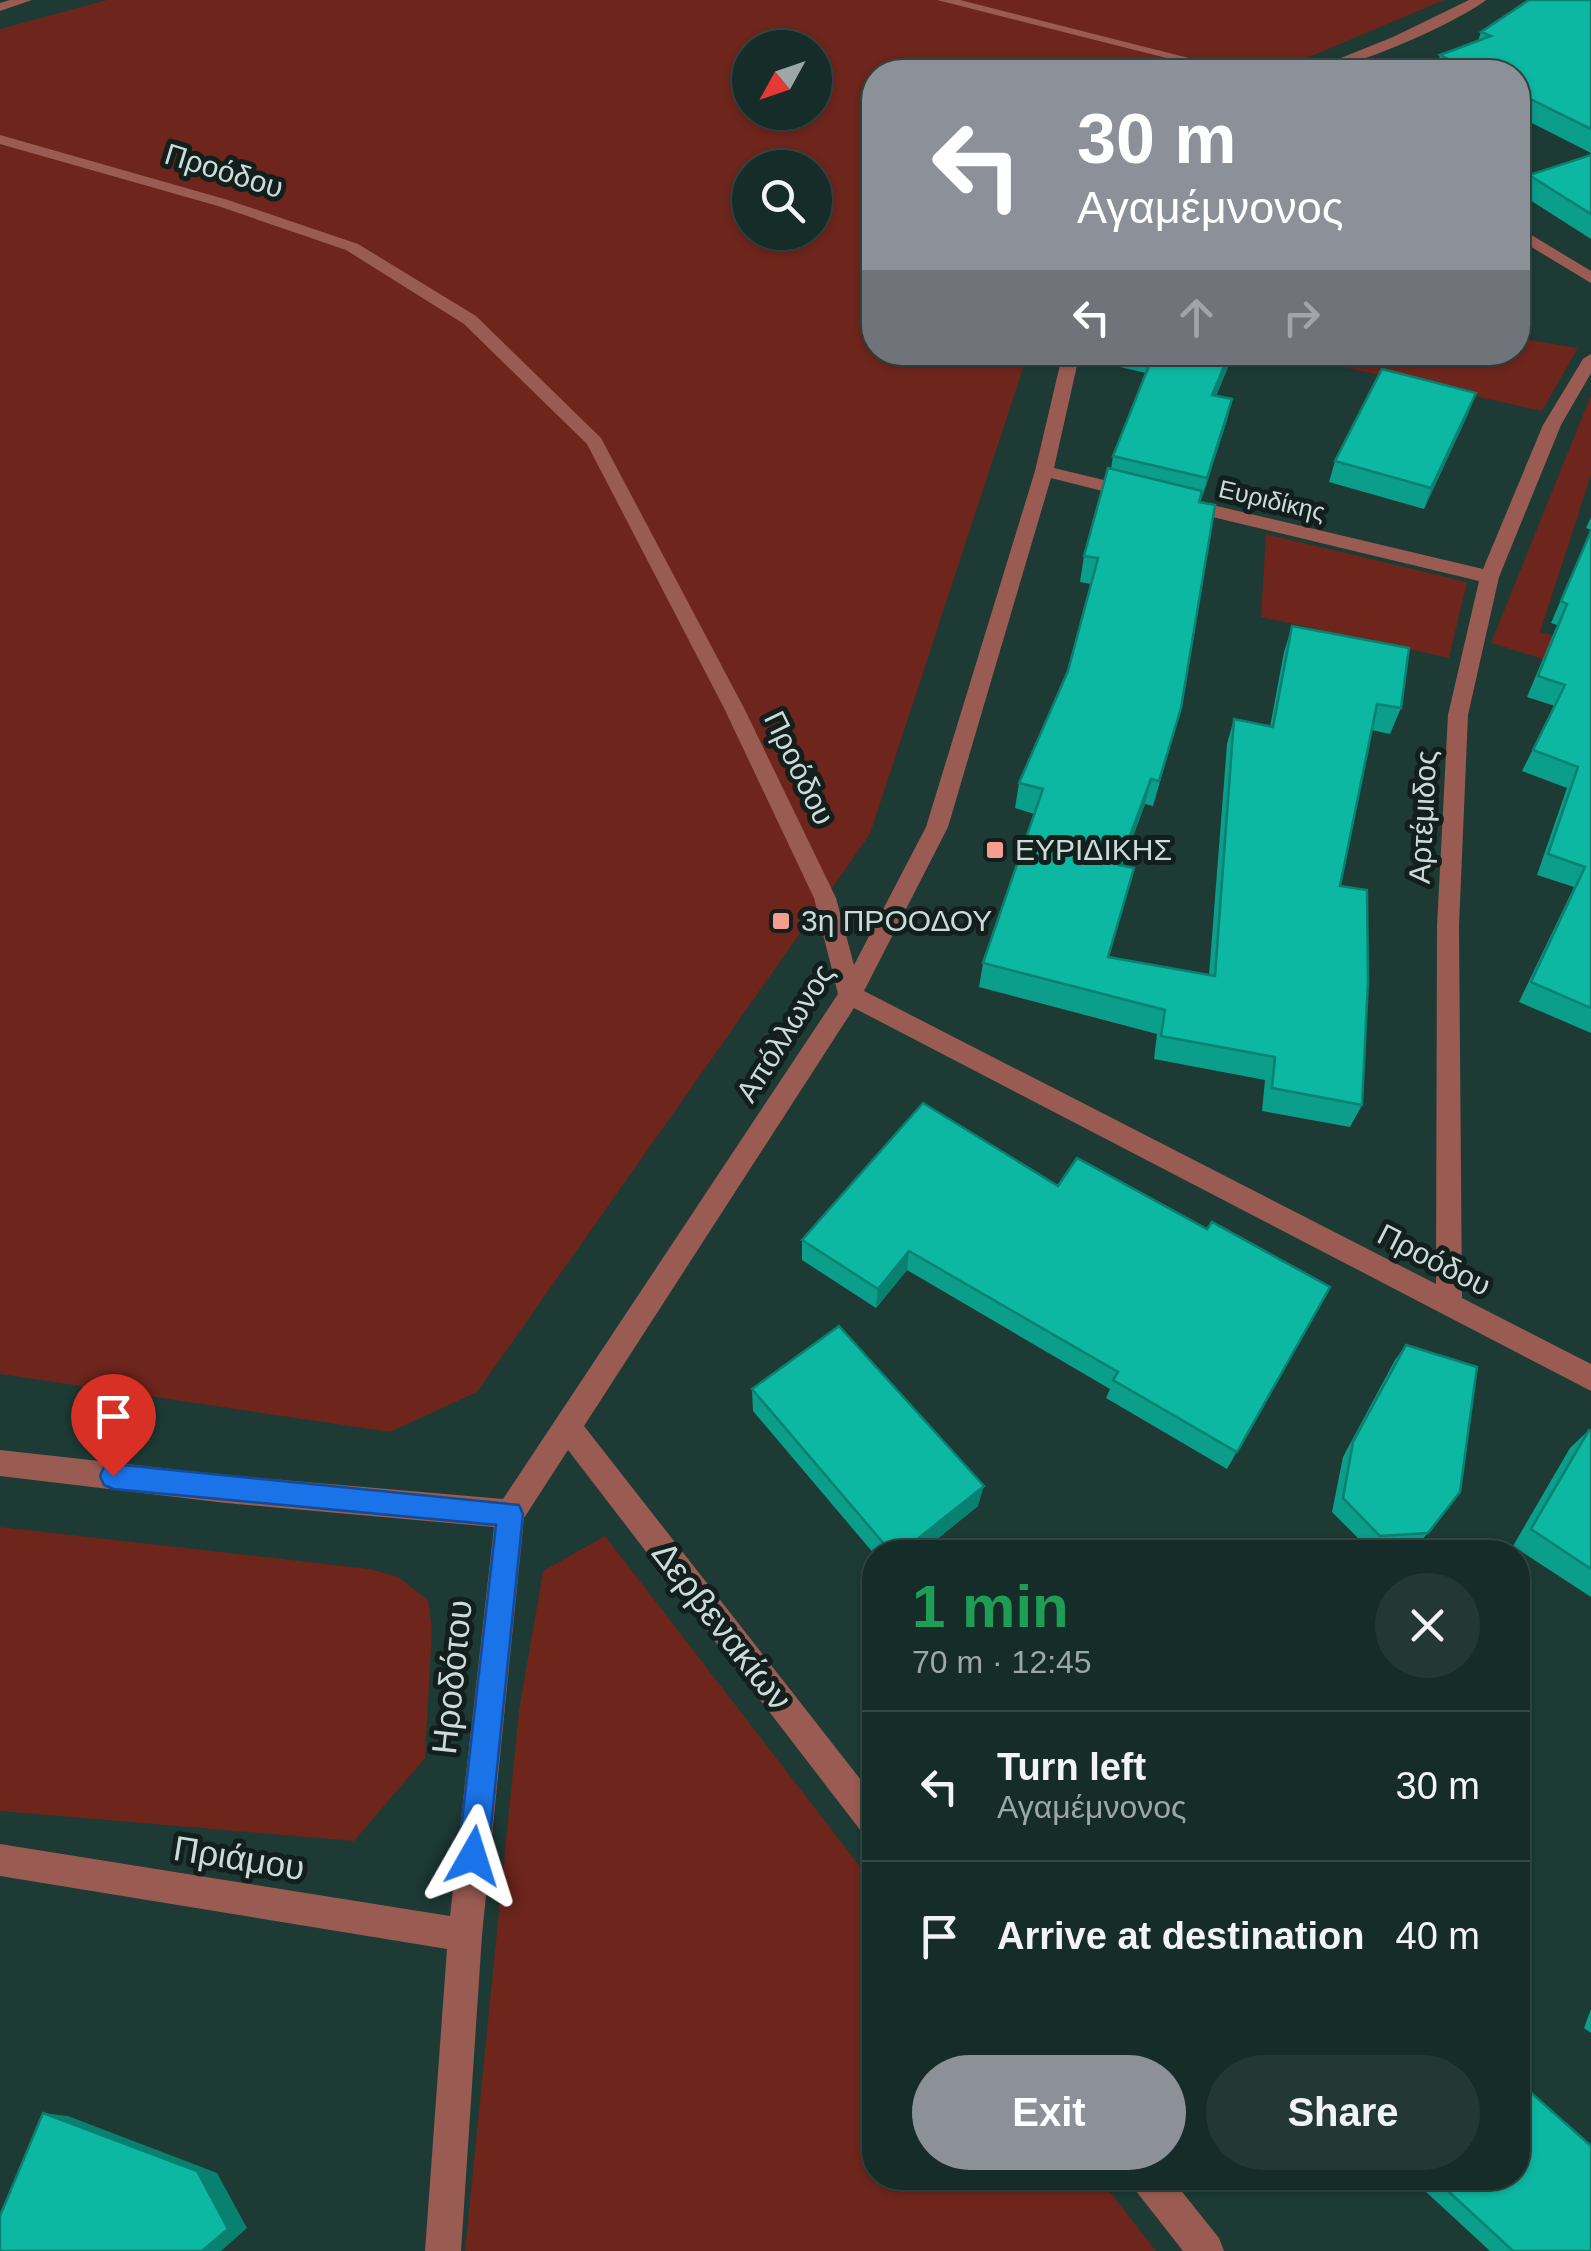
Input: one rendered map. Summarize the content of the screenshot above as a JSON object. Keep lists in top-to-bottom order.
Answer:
{
  "streets": {
    "street": [
      "Προόδου",
      "Ευριδίκης",
      "Αρτέμιδος",
      "Απόλλωνος",
      "Δερβενακίων",
      "Ηροδότου",
      "Πριάμου"
    ]
  },
  "crossings": [
    ["Προόδου", "Αρτέμιδος"],
    ["Προόδου", "Απόλλωνος"],
    ["Ευριδίκης", "Αρτέμιδος"],
    ["Ευριδίκης", "Απόλλωνος"],
    ["Απόλλωνος", "Δερβενακίων"],
    ["Απόλλωνος", "Ηροδότου"],
    ["Δερβενακίων", "Ηροδότου"],
    ["Ηροδότου", "Πριάμου"]
  ],
  "places": {
    "transit": ["ΕΥΡΙΔΙΚΗΣ", "3η ΠΡΟΟΔΟΥ"]
  },
  "north": "bottom left",
  "page": {
    "turn": ["30 m", "Αγαμέμνονος"],
    "heading": ["1 min", "70 m · 12:45"],
    "list": [
      {
        "name": "Turn left",
        "note": "Αγαμέμνονος",
        "value": "30 m"
      },
      {
        "name": "Arrive at destination",
        "value": "40 m"
      }
    ],
    "buttons": ["Exit", "Share"]
  }
}
